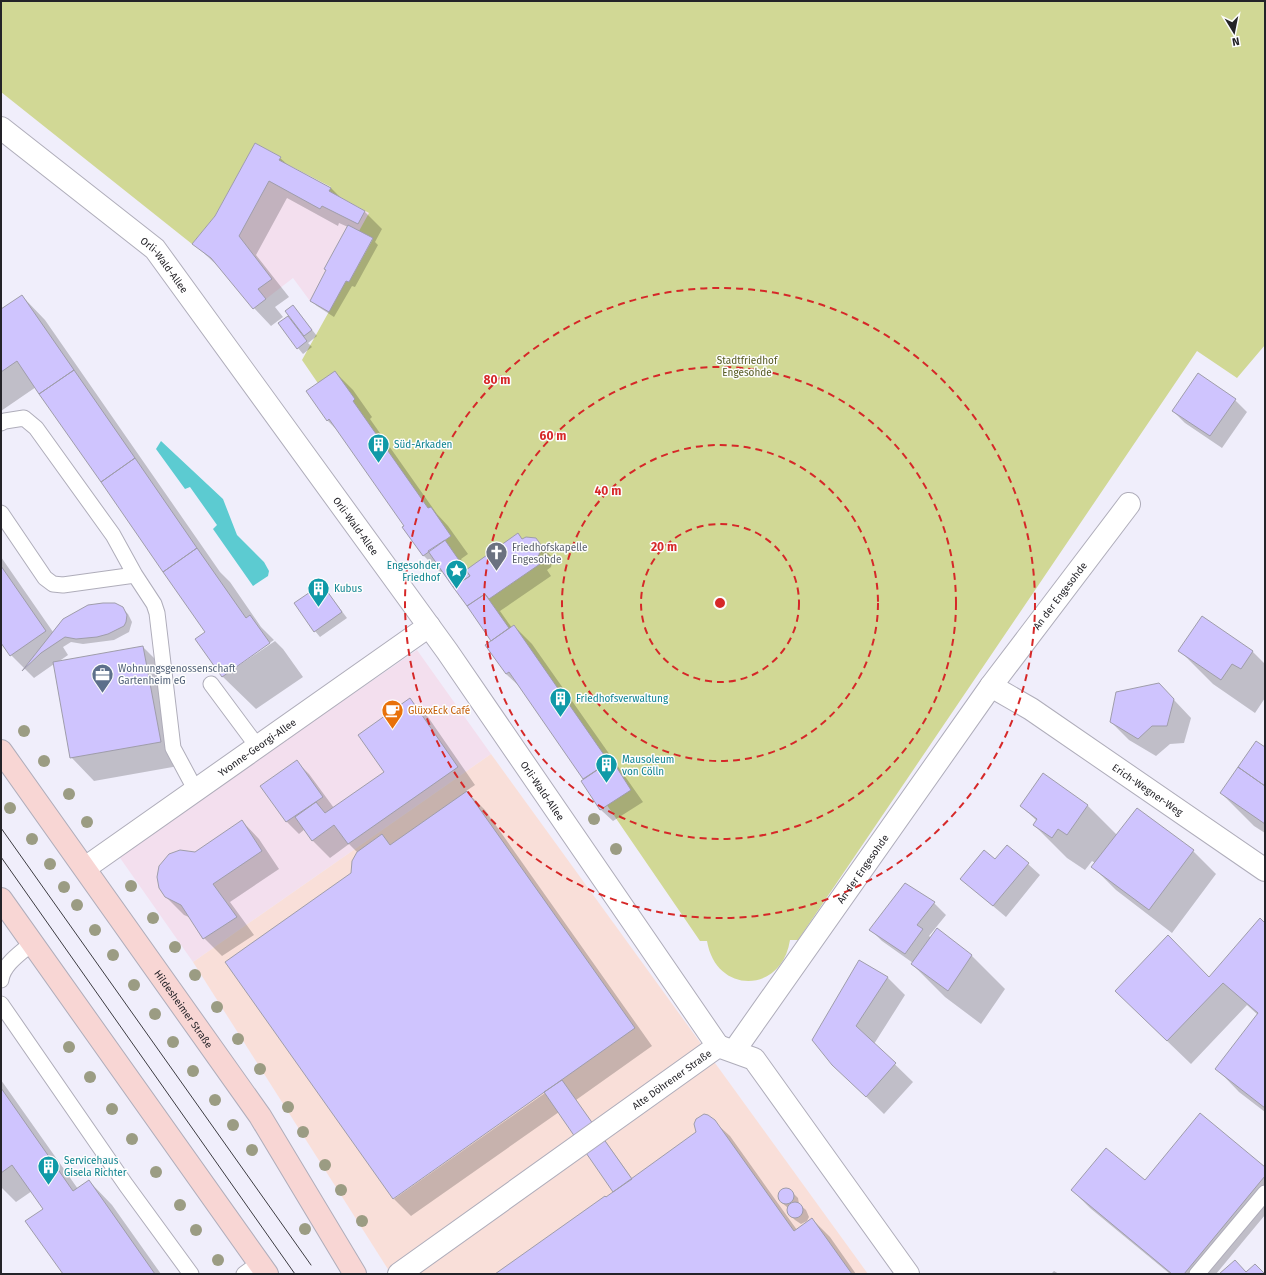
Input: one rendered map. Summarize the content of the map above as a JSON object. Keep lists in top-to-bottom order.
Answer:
{
  "streets": {
    "main road": ["Hildesheimer Straße"],
    "street": [
      "Orli-Wald-Allee",
      "An der Engesohde",
      "Yvonne-Georgi-Allee",
      "Erich-Wegner-Weg",
      "Alte Döhrener Straße"
    ]
  },
  "crossings": [
    ["Orli-Wald-Allee", "An der Engesohde"],
    ["Orli-Wald-Allee", "Yvonne-Georgi-Allee"],
    ["Orli-Wald-Allee", "Alte Döhrener Straße"],
    ["An der Engesohde", "Erich-Wegner-Weg"],
    ["An der Engesohde", "Alte Döhrener Straße"],
    ["Yvonne-Georgi-Allee", "Hildesheimer Straße"]
  ],
  "parks": ["Stadtfriedhof Engesohde"],
  "places": {
    "building": [
      "Süd-Arkaden",
      "Kubus",
      "Friedhofsverwaltung",
      "Mausoleum von Cölln",
      "Servicehaus Gisela Richter"
    ],
    "church": ["Friedhofskapelle Engesohde"],
    "place": ["Engesohder Friedhof"],
    "office": ["Wohnungsgenossenschaft Gartenheim eG"],
    "cafe": ["GlüxxEck Café"]
  },
  "north": "bottom",
  "rings": [
    "80 m",
    "60 m",
    "40 m",
    "20 m"
  ]
}
